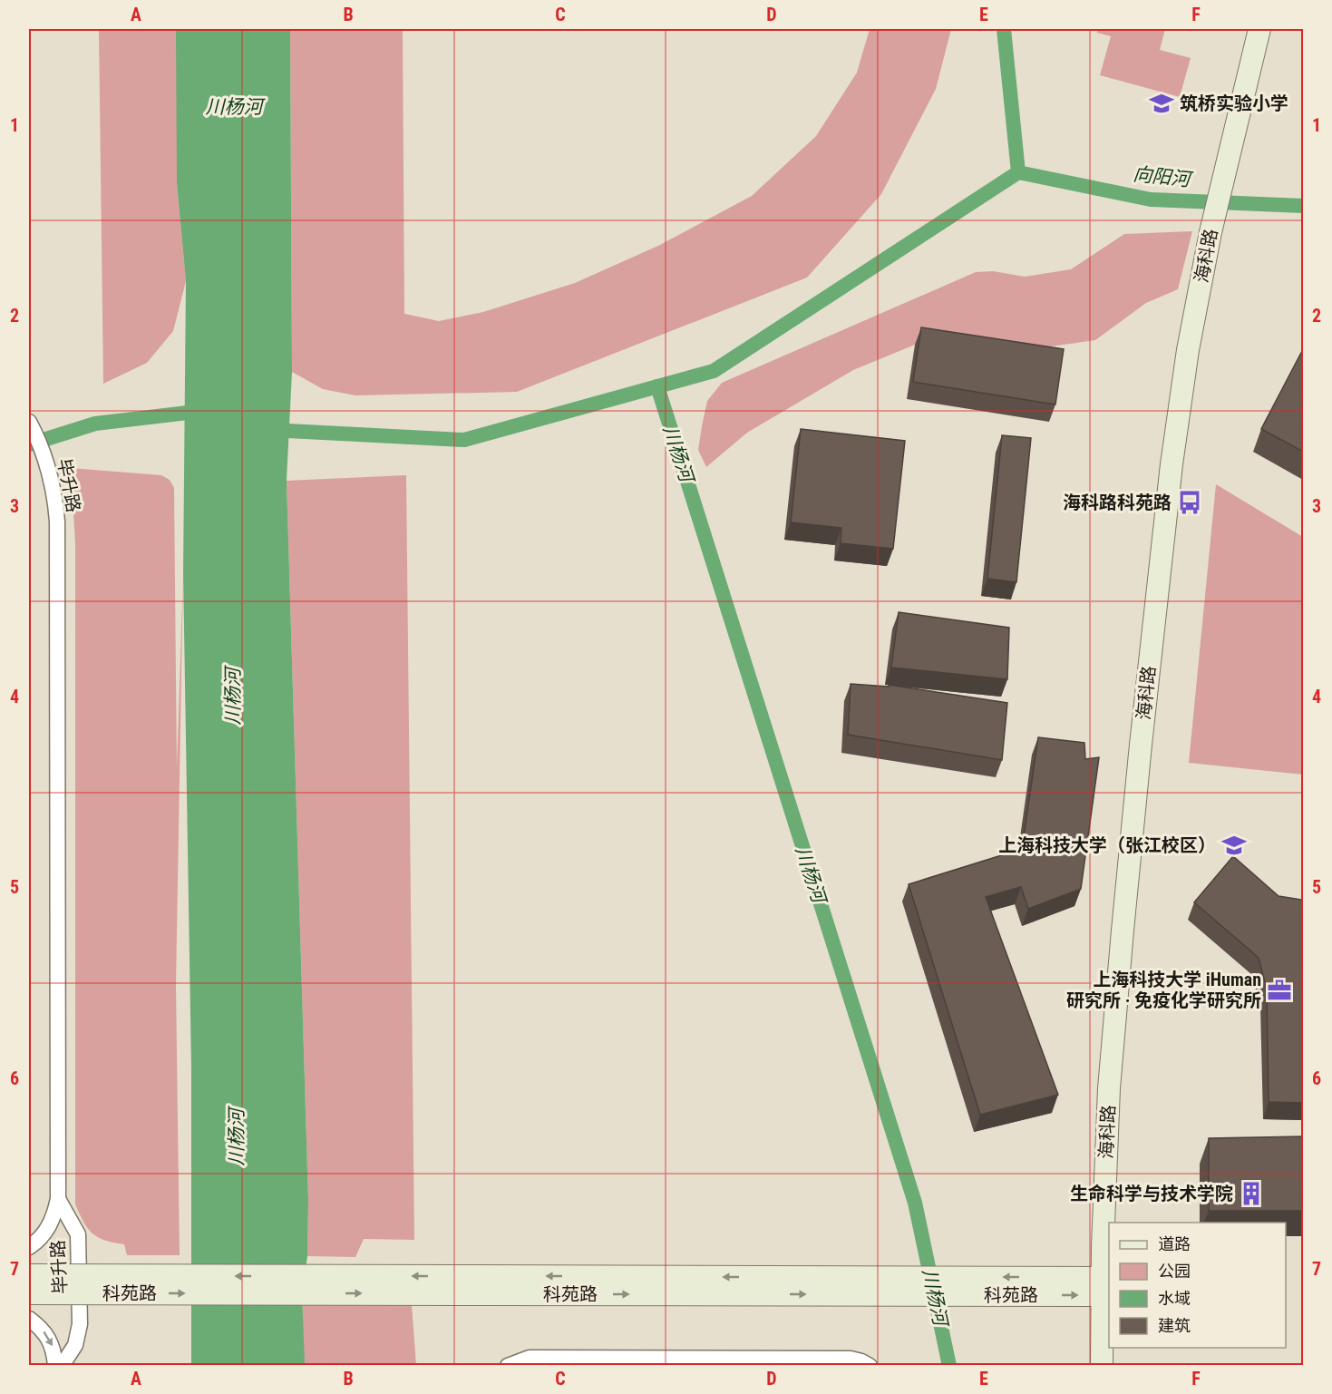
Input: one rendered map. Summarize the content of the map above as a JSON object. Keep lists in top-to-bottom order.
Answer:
{
  "streets": {
    "street": ["海科路", "毕升路", "科苑路"]
  },
  "crossings": [
    ["海科路", "科苑路"]
  ],
  "water": ["川杨河", "向阳河"],
  "places": {
    "school or university": ["筑桥实验小学", "上海科技大学（张江校区）"],
    "bus stop": ["海科路科苑路"],
    "office": ["上海科技大学 iHuman 研究所 · 免疫化学研究所"],
    "building": ["生命科学与技术学院"]
  },
  "legend": [
    "道路",
    "公园",
    "水域",
    "建筑"
  ],
  "grid": {
    "columns": [
      "A",
      "B",
      "C",
      "D",
      "E",
      "F"
    ],
    "rows": [
      "1",
      "2",
      "3",
      "4",
      "5",
      "6",
      "7"
    ]
  }
}
